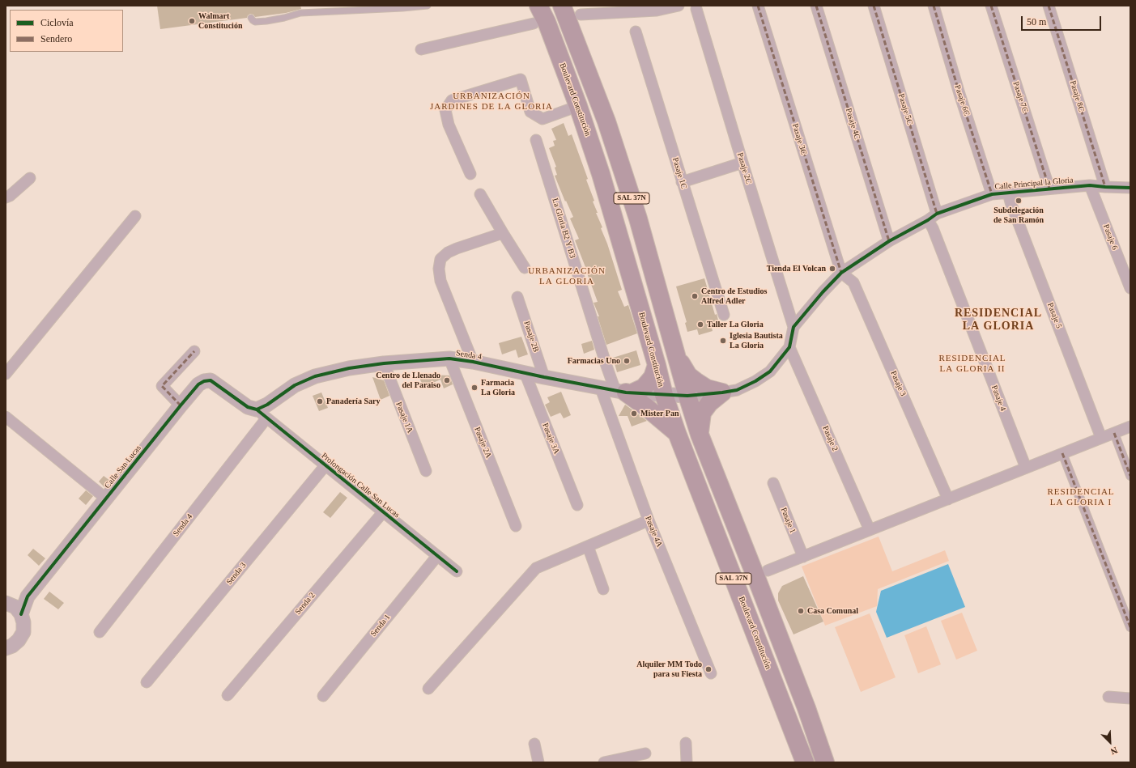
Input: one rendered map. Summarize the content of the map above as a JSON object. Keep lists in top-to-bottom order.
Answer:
{
  "streets": {
    "highway": ["Boulevard Constitución", "SAL 37N"],
    "street": [
      "Pasaje 8C",
      "Pasaje 7C",
      "Pasaje 6C",
      "Pasaje 5C",
      "Pasaje 4C",
      "Pasaje 3C",
      "Pasaje 2C",
      "Pasaje 1C",
      "Calle Principal la Gloria",
      "La Gloria B2 Y B3",
      "Pasaje 6",
      "Pasaje 5",
      "Pasaje 2B",
      "Senda 4",
      "Pasaje 3",
      "Pasaje 4",
      "Pasaje 1A",
      "Pasaje 3A",
      "Pasaje 2",
      "Pasaje 2A",
      "Calle San Lucas",
      "Prolongación Calle San Lucas",
      "Pasaje 1",
      "Pasaje 4A",
      "Senda 3",
      "Senda 2",
      "Senda 1"
    ]
  },
  "crossings": [
    ["Pasaje 8C", "Calle Principal la Gloria"],
    ["Pasaje 7C", "Calle Principal la Gloria"],
    ["Boulevard Constitución", "Senda 4"],
    ["Pasaje 6C", "Calle Principal la Gloria"],
    ["Pasaje 5C", "Calle Principal la Gloria"],
    ["Pasaje 4C", "Calle Principal la Gloria"],
    ["Pasaje 3C", "Calle Principal la Gloria"],
    ["Pasaje 3C", "Pasaje 3"],
    ["Pasaje 2C", "Calle Principal la Gloria"],
    ["Calle Principal la Gloria", "SAL 37N"],
    ["Calle Principal la Gloria", "Pasaje 6"],
    ["Calle Principal la Gloria", "Pasaje 5"],
    ["Calle Principal la Gloria", "Senda 4"],
    ["Calle Principal la Gloria", "Pasaje 3"],
    ["Calle Principal la Gloria", "Pasaje 4"],
    ["Calle Principal la Gloria", "Pasaje 2"],
    ["SAL 37N", "Senda 4"],
    ["La Gloria B2 Y B3", "Senda 4"],
    ["Pasaje 2B", "Senda 4"],
    ["Senda 4", "Pasaje 1A"],
    ["Senda 4", "Pasaje 3A"],
    ["Senda 4", "Pasaje 2A"],
    ["Senda 4", "Calle San Lucas"],
    ["Senda 4", "Prolongación Calle San Lucas"],
    ["Senda 4", "Pasaje 4A"],
    ["Calle San Lucas", "Prolongación Calle San Lucas"],
    ["Prolongación Calle San Lucas", "Senda 3"],
    ["Prolongación Calle San Lucas", "Senda 2"],
    ["Prolongación Calle San Lucas", "Senda 1"]
  ],
  "districts": [
    "URBANIZACIÓN JARDINES DE LA GLORIA",
    "URBANIZACIÓN LA GLORIA",
    "RESIDENCIAL LA GLORIA",
    "RESIDENCIAL LA GLORIA II",
    "RESIDENCIAL LA GLORIA I"
  ],
  "places": [
    "Walmart Constitución",
    "Subdelegación de San Ramón",
    "Tienda El Volcan",
    "Centro de Estudios Alfred Adler",
    "Taller La Gloria",
    "Iglesia Bautista La Gloria",
    "Farmacias Uno",
    "Centro de Llenado del Paraiso",
    "Farmacia La Gloria",
    "Panadería Sary",
    "Mister Pan",
    "Casa Comunal",
    "Alquiler MM Todo para su Fiesta"
  ],
  "legend": ["Ciclovía", "Sendero"],
  "scale_bar": "50 m",
  "north": "bottom right"
}
